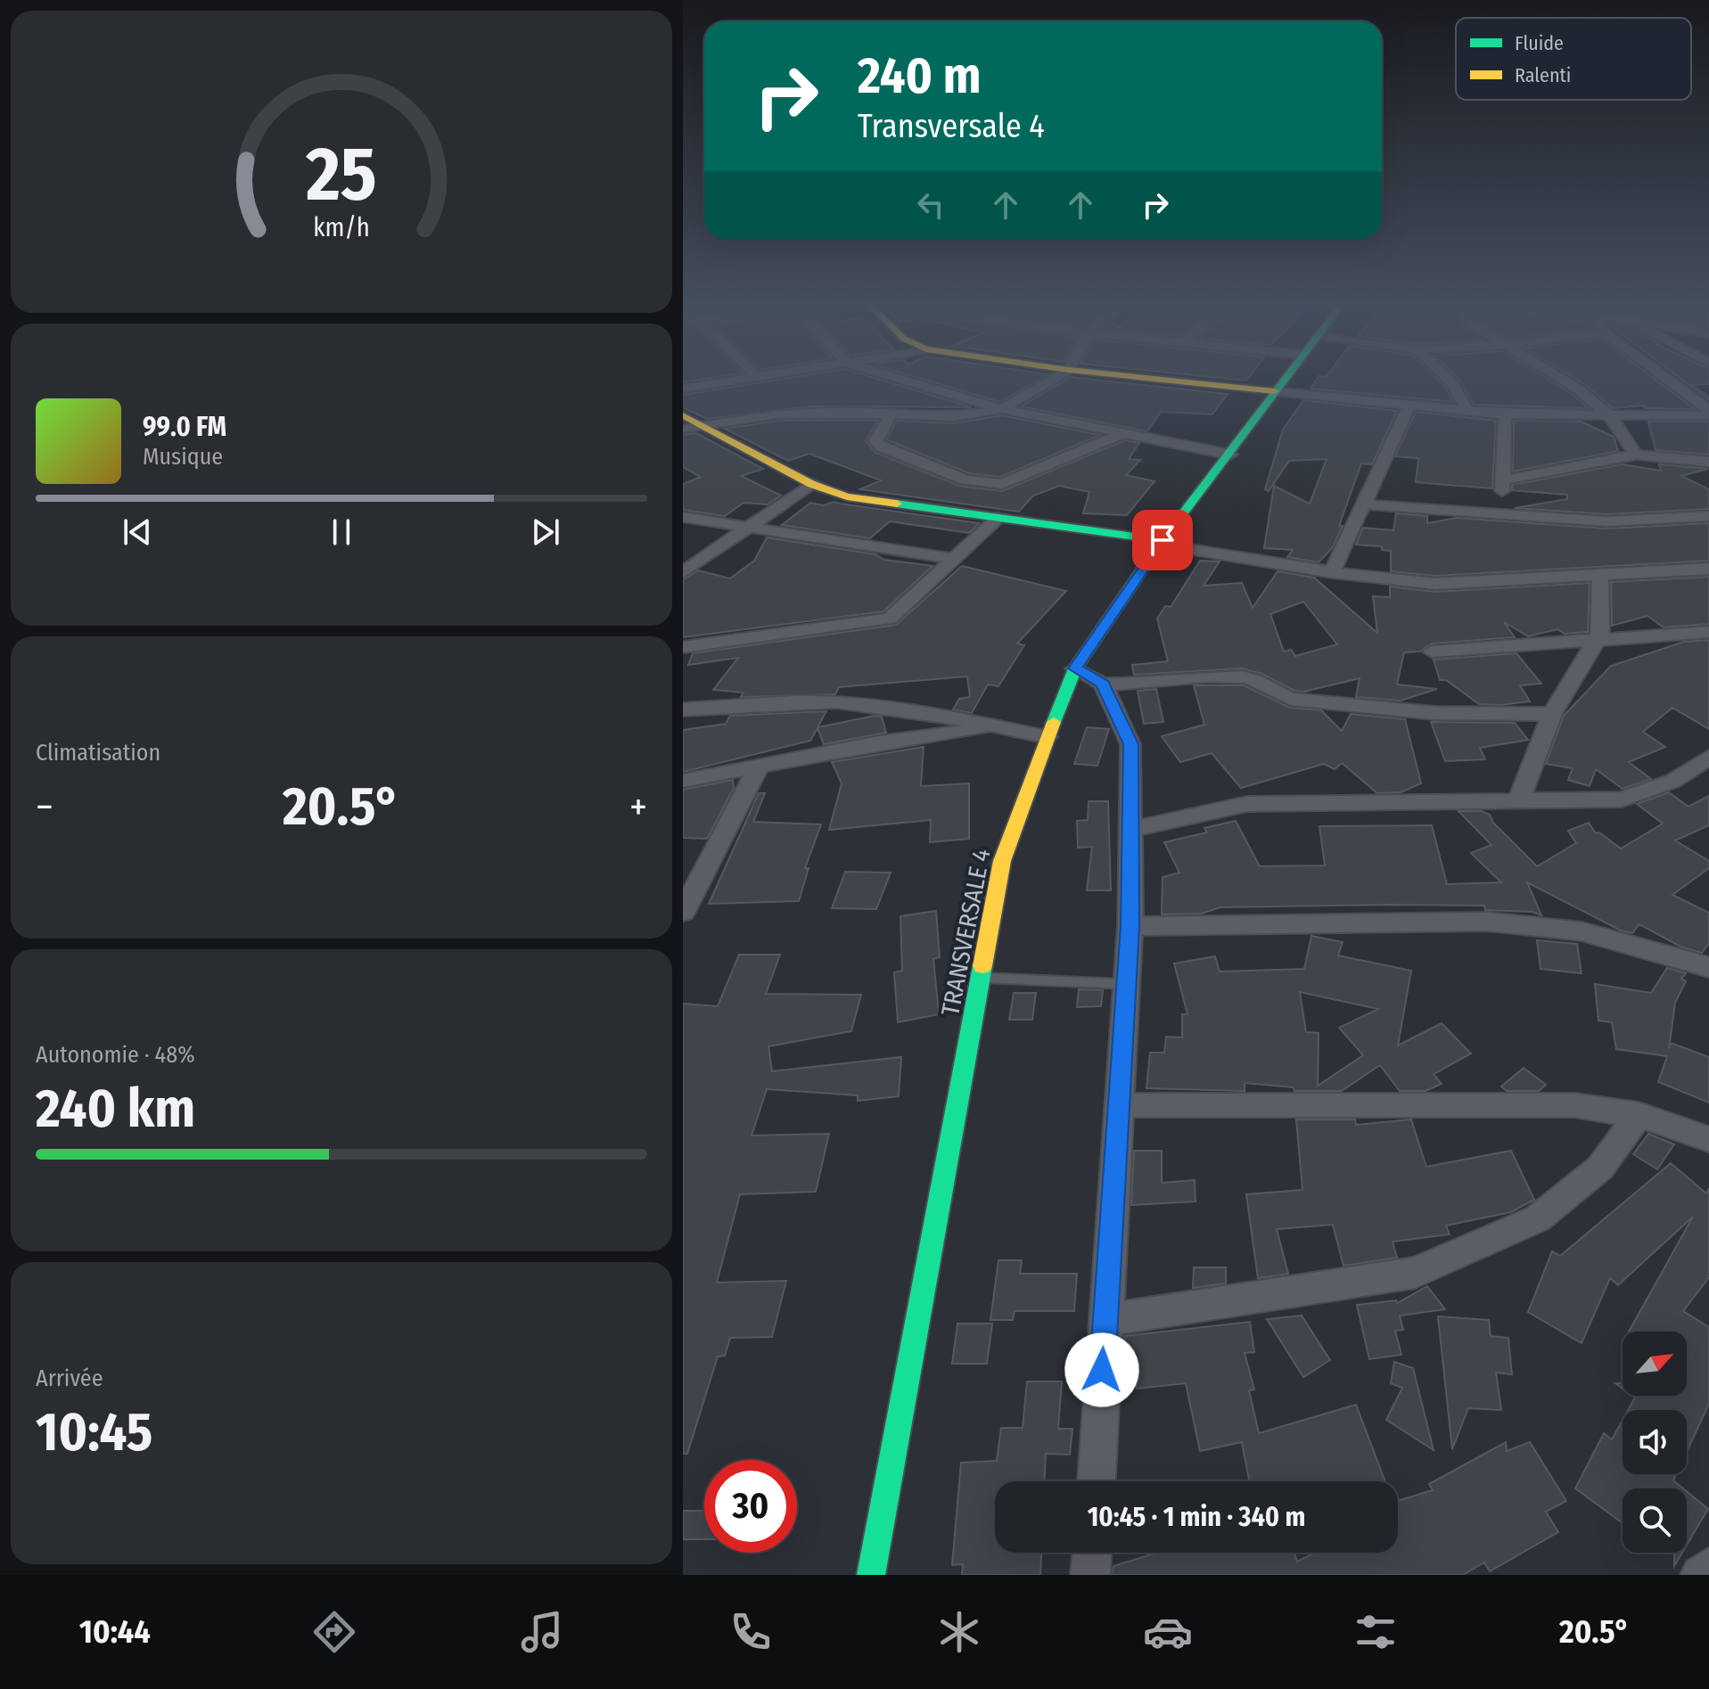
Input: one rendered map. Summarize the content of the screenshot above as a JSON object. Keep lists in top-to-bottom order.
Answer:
{
  "streets": {
    "main road": ["TRANSVERSALE 4"]
  },
  "legend": ["Fluide", "Ralenti"],
  "north": "top right",
  "page": {
    "turn": ["240 m", "Transversale 4"],
    "song": ["99.0 FM", "Musique"],
    "tile": [
      "Climatisation",
      ["Autonomie · 48%", "240 km"],
      ["Arrivée", "10:45"]
    ],
    "heat": ["−", "20.5°", "+"],
    "limit": "30",
    "trip": "10:45 · 1 min · 340 m",
    "tabs": ["10:44", "20.5°"],
    "gauge": ["25", "km/h"]
  }
}
